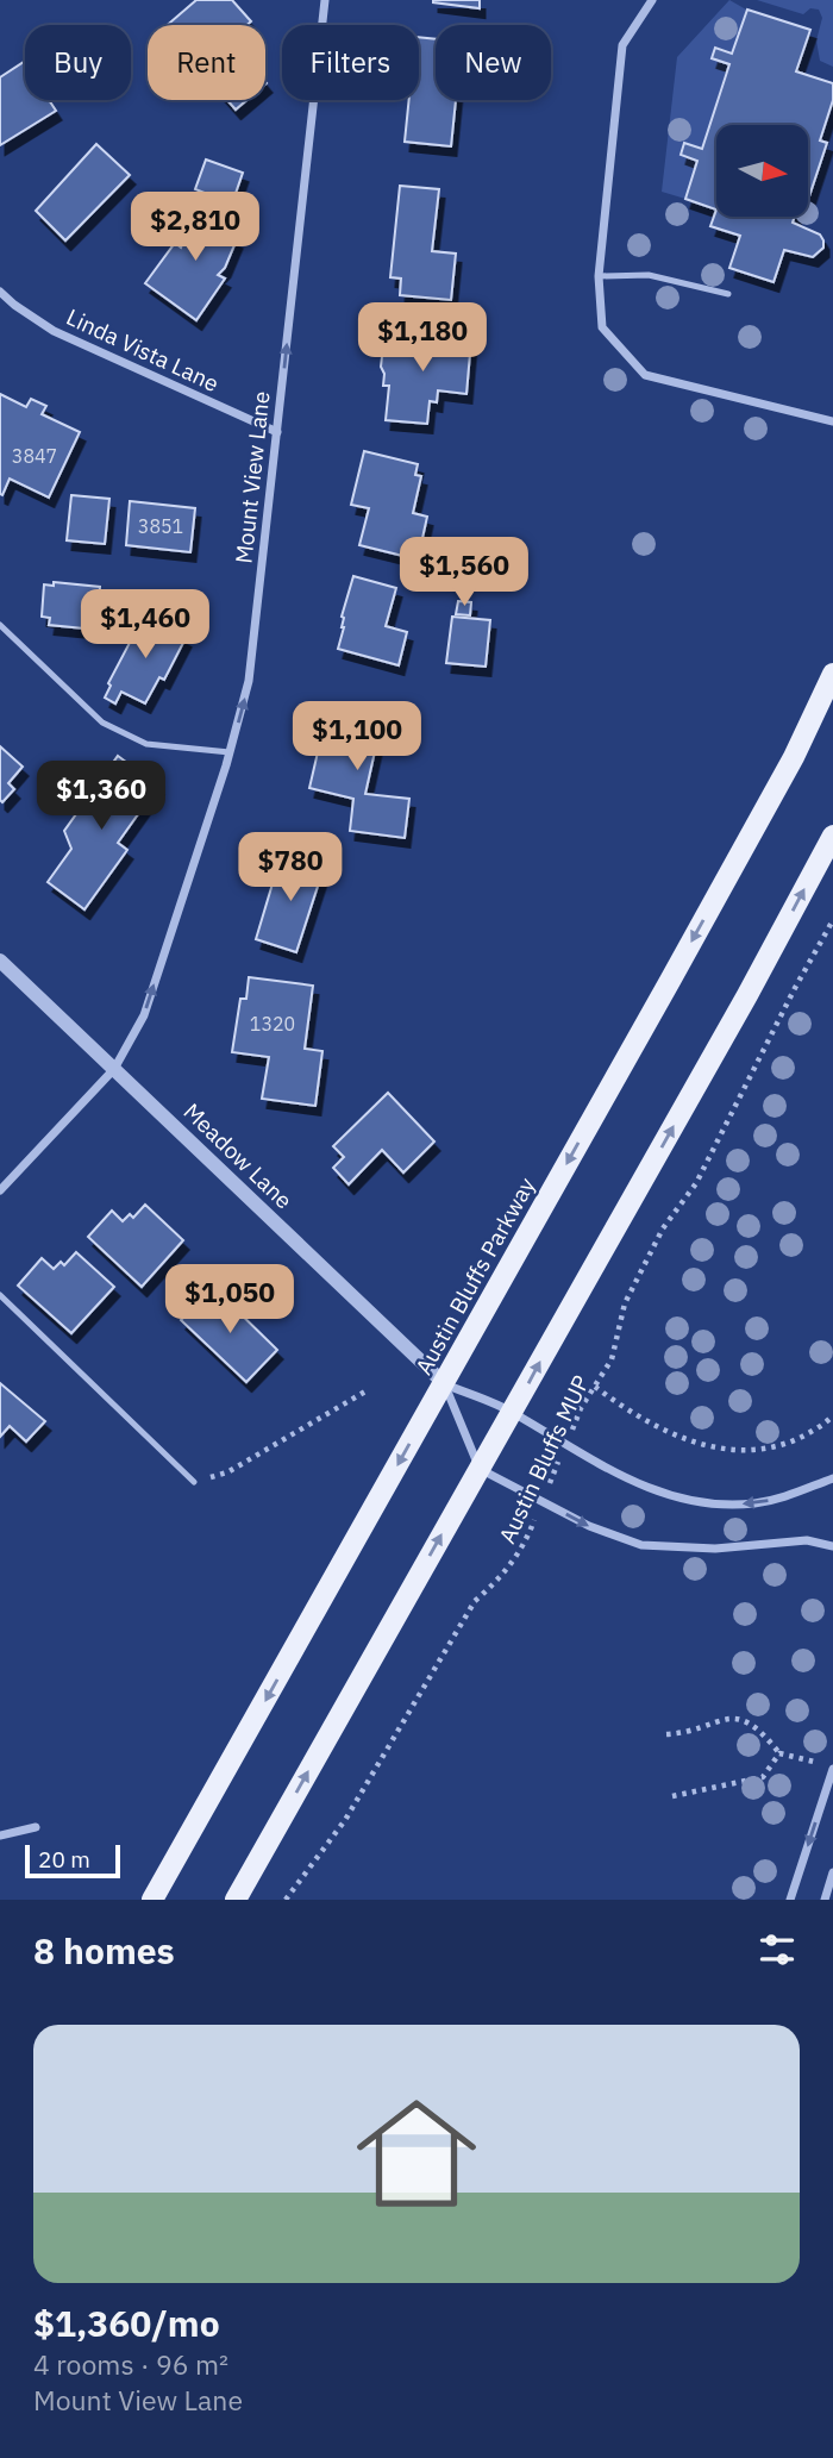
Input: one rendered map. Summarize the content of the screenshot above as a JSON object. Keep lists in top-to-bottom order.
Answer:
{
  "streets": {
    "main road": ["Austin Bluffs Parkway"],
    "street": ["Linda Vista Lane", "Mount View Lane", "Meadow Lane"],
    "path": ["Austin Bluffs MUP"]
  },
  "crossings": [
    ["Linda Vista Lane", "Mount View Lane"],
    ["Mount View Lane", "Meadow Lane"],
    ["Meadow Lane", "Austin Bluffs Parkway"],
    ["Meadow Lane", "Austin Bluffs MUP"]
  ],
  "one_way": ["Mount View Lane"],
  "house_numbers": ["3847", "3851", "1320"],
  "scale_bar": "20 m",
  "north": "right",
  "page": {
    "chip": [
      "Buy",
      "Rent",
      "Filters",
      "New"
    ],
    "price": [
      "$2,810",
      "$1,180",
      "$1,560",
      "$1,460",
      "$1,100",
      "$1,360",
      "$780",
      "$1,050"
    ],
    "scale": "20 m",
    "heading": "8 homes",
    "list": [
      {
        "name": "$1,360/mo",
        "note": "4 rooms · 96 m² · Mount View Lane"
      }
    ]
  }
}
